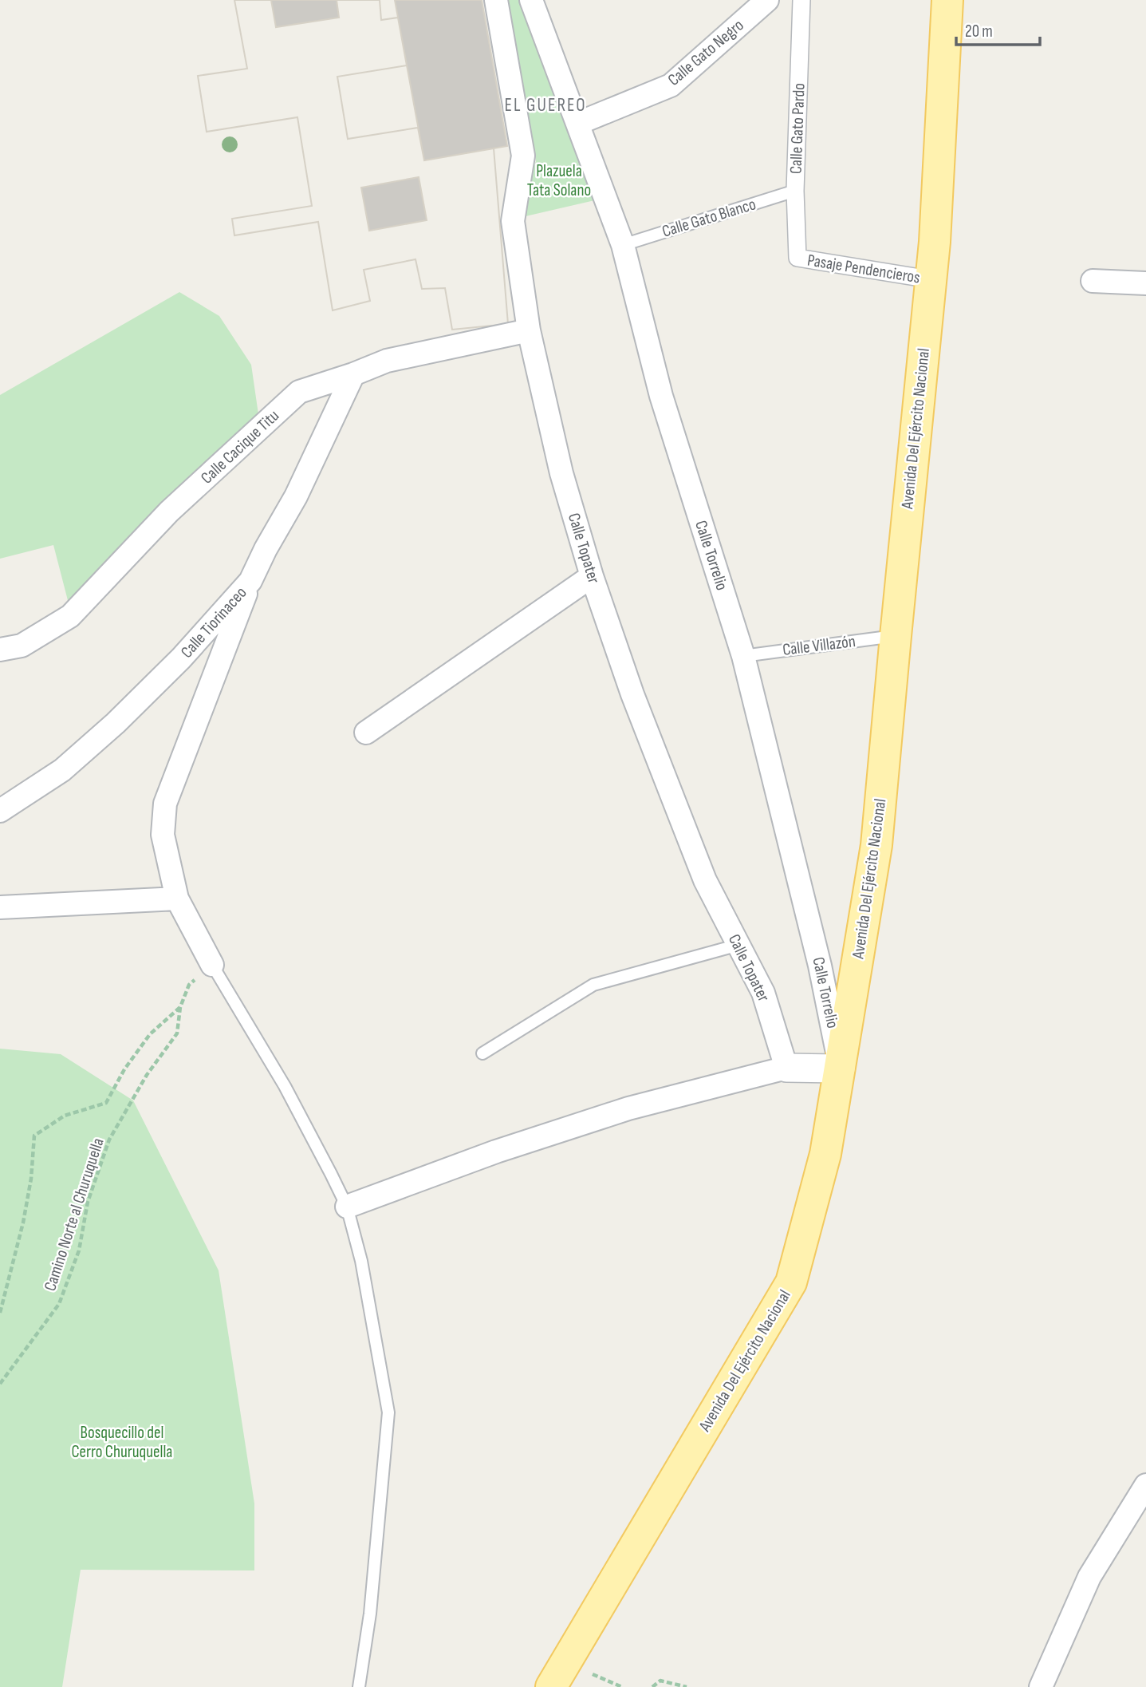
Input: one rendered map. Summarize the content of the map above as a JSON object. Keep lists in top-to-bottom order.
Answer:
{
  "streets": {
    "main road": ["Avenida Del Ejército Nacional"],
    "street": [
      "Calle Gato Negro",
      "Calle Gato Pardo",
      "Pasaje Pendencieros",
      "Calle Cacique Titu",
      "Calle Topater",
      "Calle Torrelio",
      "Calle Tiorinaceo"
    ],
    "lane": ["Calle Gato Blanco", "Calle Villazón"],
    "path": ["Camino Norte al Churuquella"]
  },
  "crossings": [
    ["Calle Gato Negro", "Calle Torrelio"],
    ["Calle Gato Pardo", "Calle Gato Blanco"],
    ["Calle Gato Pardo", "Pasaje Pendencieros"],
    ["Calle Gato Blanco", "Calle Torrelio"],
    ["Pasaje Pendencieros", "Avenida Del Ejército Nacional"],
    ["Avenida Del Ejército Nacional", "Calle Torrelio"],
    ["Avenida Del Ejército Nacional", "Calle Villazón"],
    ["Calle Cacique Titu", "Calle Topater"],
    ["Calle Cacique Titu", "Calle Tiorinaceo"],
    ["Calle Torrelio", "Calle Villazón"]
  ],
  "districts": ["EL GUEREO"],
  "parks": ["Plazuela Tata Solano", "Bosquecillo del Cerro Churuquella"],
  "scale_bar": "20 m"
}
